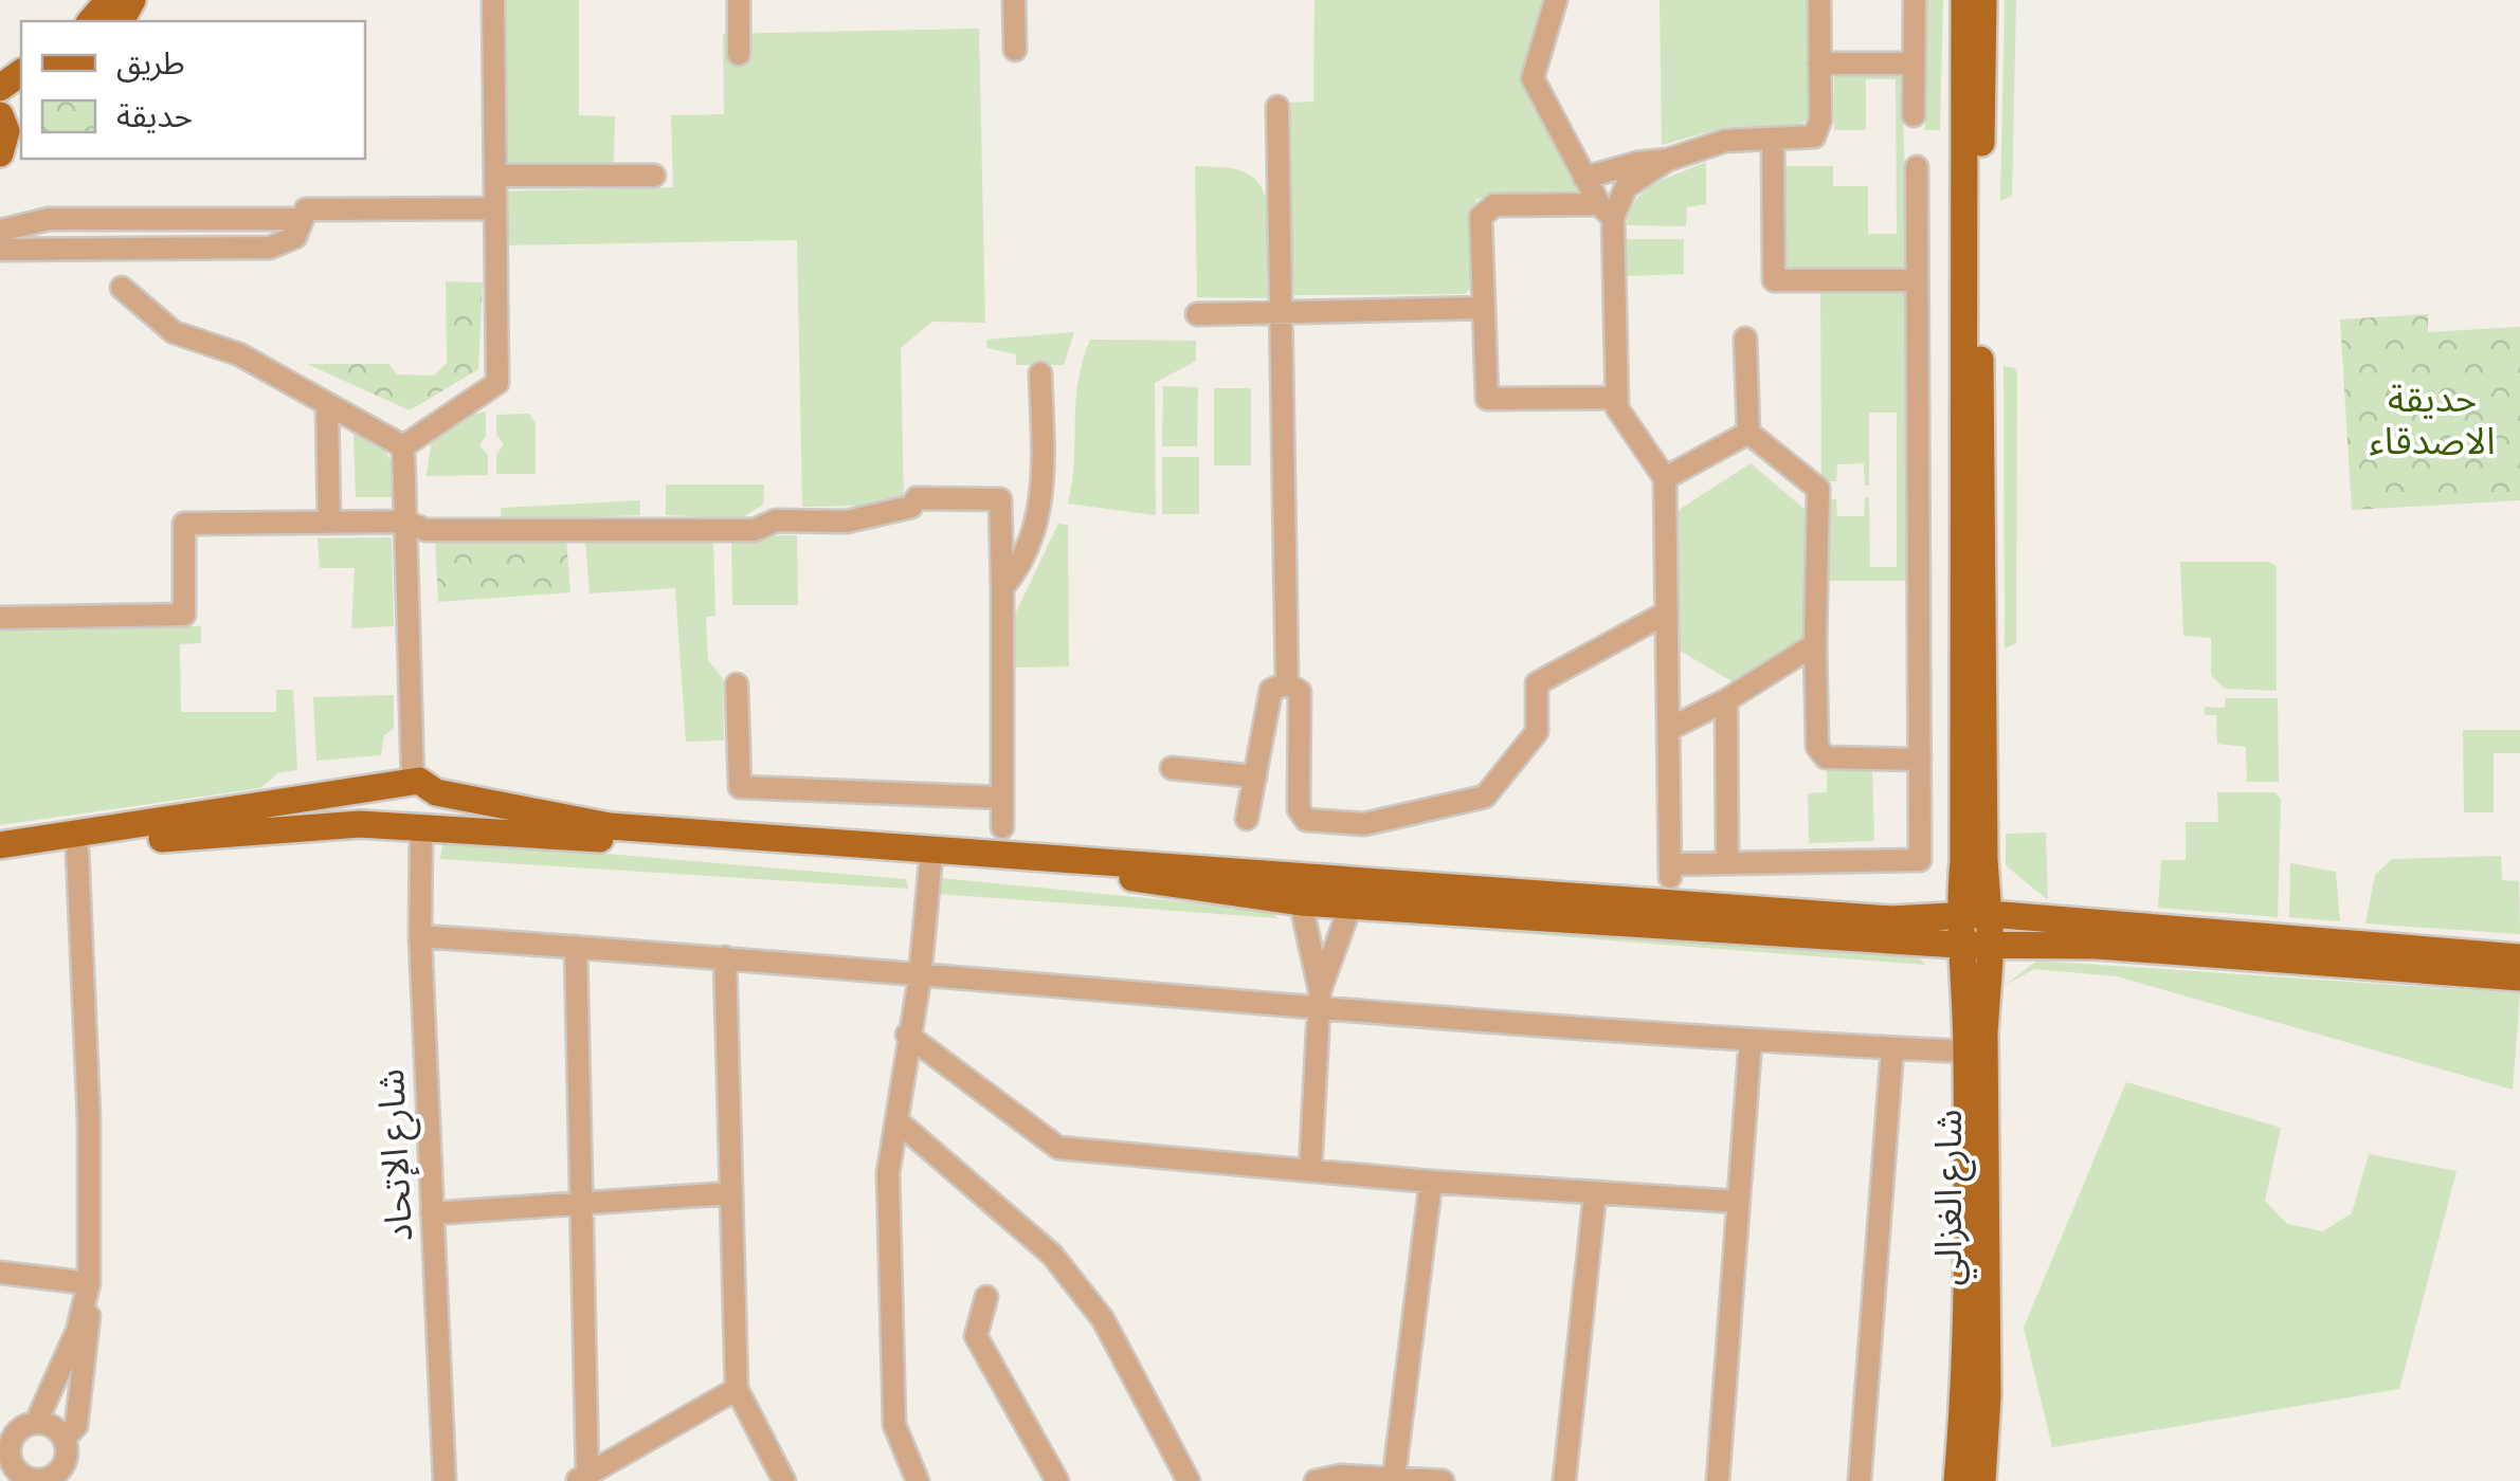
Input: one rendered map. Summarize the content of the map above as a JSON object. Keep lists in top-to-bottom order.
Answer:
{
  "streets": {
    "main road": ["شارع الغزالي"],
    "street": ["شارع الإتحاد"]
  },
  "parks": ["حديقة الاصدقاء"],
  "legend": ["طريق", "حديقة"]
}
